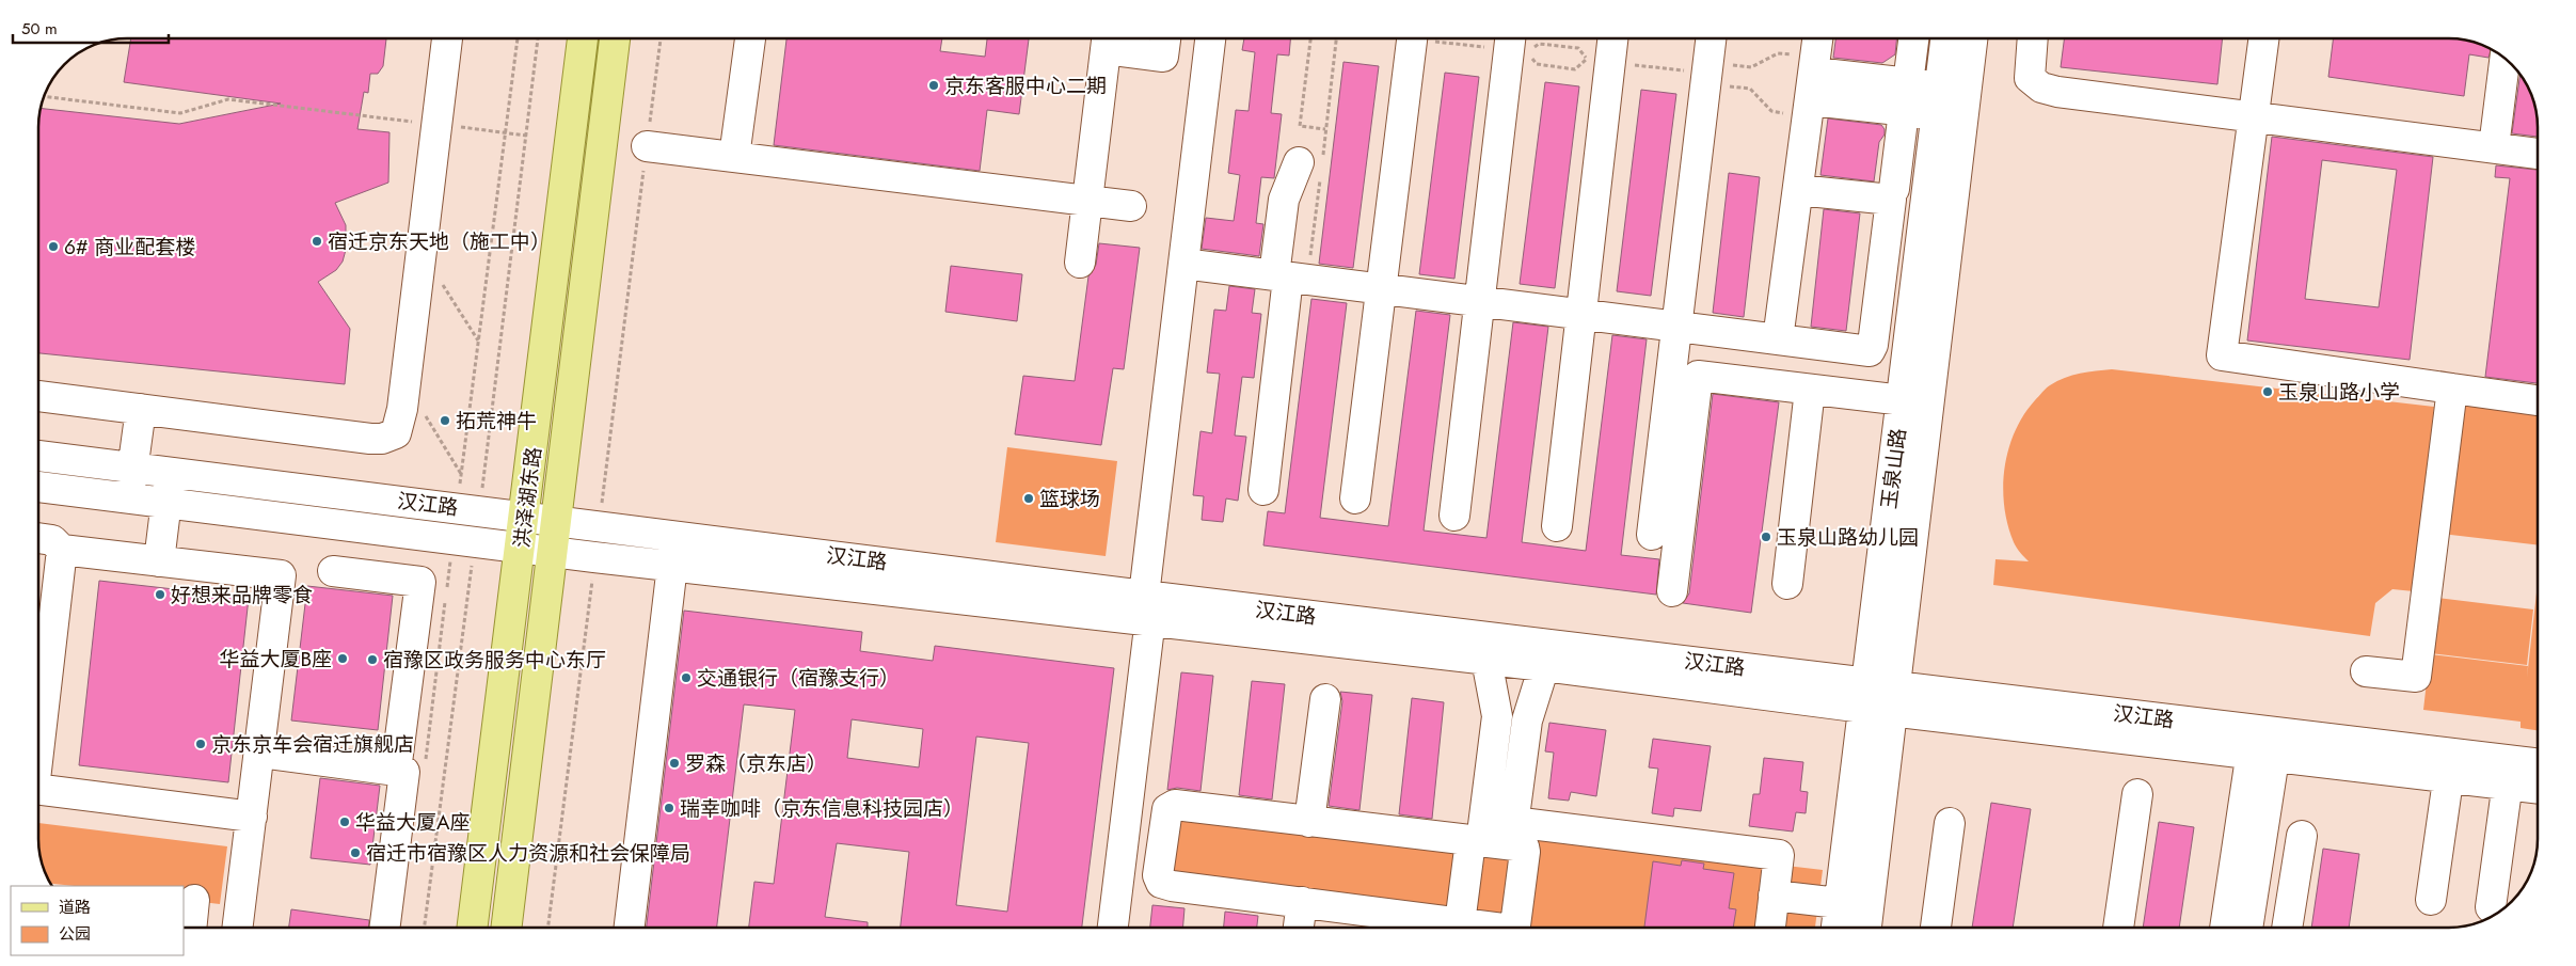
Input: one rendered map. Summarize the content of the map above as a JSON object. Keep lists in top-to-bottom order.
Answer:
{
  "streets": {
    "main road": ["洪泽湖东路"],
    "street": ["玉泉山路", "汉江路"]
  },
  "crossings": [
    ["玉泉山路", "汉江路"],
    ["洪泽湖东路", "汉江路"]
  ],
  "places": [
    "京东客服中心二期",
    "宿迁京东天地（施工中）",
    "6# 商业配套楼",
    "玉泉山路小学",
    "拓荒神牛",
    "篮球场",
    "玉泉山路幼儿园",
    "好想来品牌零食",
    "华益大厦B座",
    "宿豫区政务服务中心东厅",
    "交通银行（宿豫支行）",
    "京东京车会宿迁旗舰店",
    "罗森（京东店）",
    "瑞幸咖啡（京东信息科技园店）",
    "华益大厦A座",
    "宿迁市宿豫区人力资源和社会保障局"
  ],
  "legend": ["道路", "公园"],
  "scale_bar": "50 m"
}
